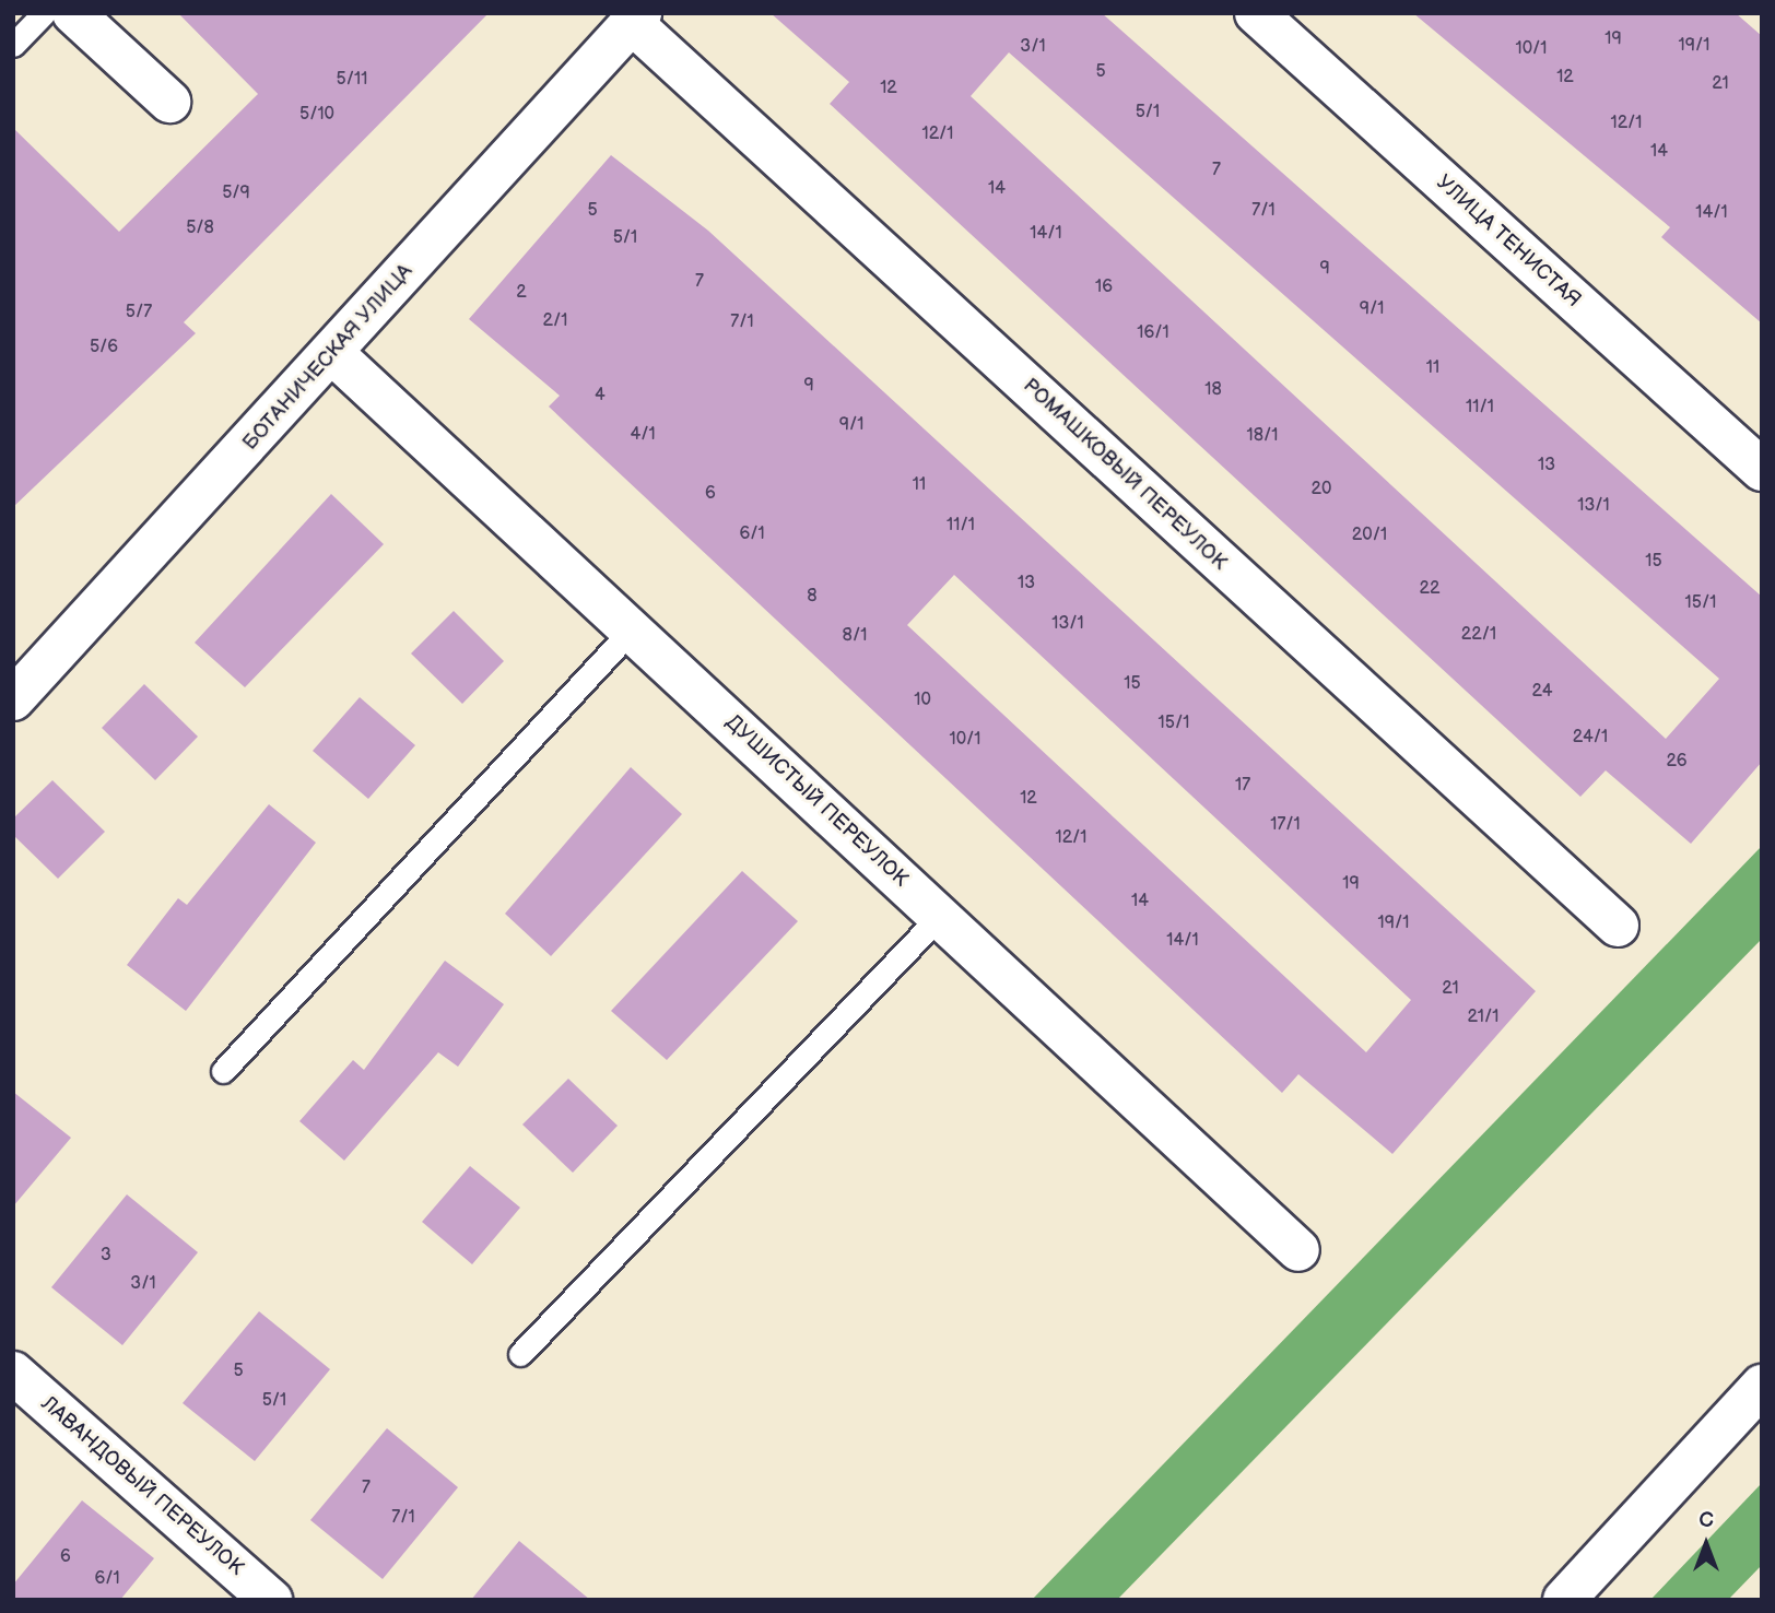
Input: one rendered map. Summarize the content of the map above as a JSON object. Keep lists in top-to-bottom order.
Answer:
{
  "streets": {
    "street": [
      "УЛИЦА ТЕНИСТАЯ",
      "БОТАНИЧЕСКАЯ УЛИЦА",
      "РОМАШКОВЫЙ ПЕРЕУЛОК",
      "ДУШИСТЫЙ ПЕРЕУЛОК",
      "ЛАВАНДОВЫЙ ПЕРЕУЛОК"
    ]
  },
  "crossings": [
    ["БОТАНИЧЕСКАЯ УЛИЦА", "РОМАШКОВЫЙ ПЕРЕУЛОК"],
    ["БОТАНИЧЕСКАЯ УЛИЦА", "ДУШИСТЫЙ ПЕРЕУЛОК"]
  ],
  "house_numbers": [
    "19",
    "19/1",
    "3/1",
    "10/1",
    "5",
    "12",
    "5/11",
    "21",
    "12",
    "5/1",
    "5/10",
    "12/1",
    "12/1",
    "14",
    "7",
    "14",
    "5/9",
    "5",
    "7/1",
    "14/1",
    "5/8",
    "14/1",
    "5/1",
    "9",
    "7",
    "16",
    "2",
    "9/1",
    "5/7",
    "2/1",
    "7/1",
    "16/1",
    "5/6",
    "11",
    "9",
    "18",
    "4",
    "11/1",
    "9/1",
    "4/1",
    "18/1",
    "13",
    "11",
    "20",
    "6",
    "13/1",
    "11/1",
    "6/1",
    "20/1",
    "15",
    "13",
    "22",
    "8",
    "15/1",
    "13/1",
    "22/1",
    "8/1",
    "15",
    "24",
    "10",
    "15/1",
    "24/1",
    "10/1",
    "26",
    "17",
    "12",
    "17/1",
    "12/1",
    "19",
    "14",
    "19/1",
    "14/1",
    "21",
    "21/1",
    "3",
    "3/1",
    "5",
    "5/1",
    "7",
    "7/1",
    "6",
    "6/1"
  ],
  "north": "top"
}
